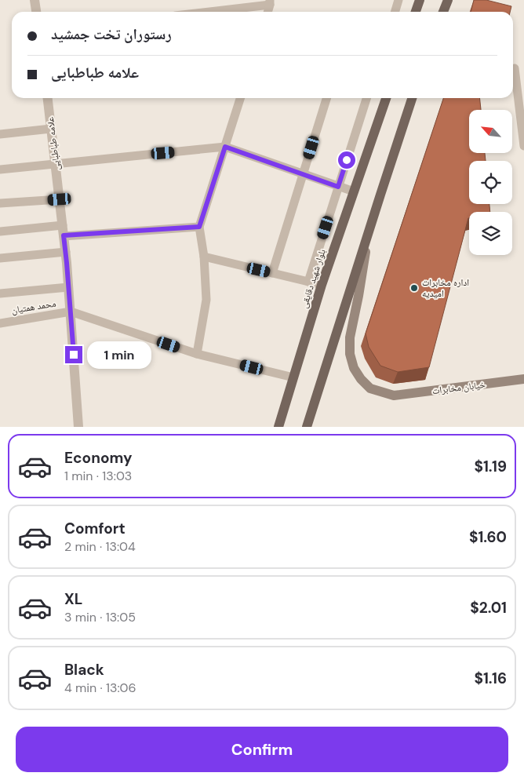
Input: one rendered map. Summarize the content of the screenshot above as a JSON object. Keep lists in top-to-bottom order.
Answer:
{
  "streets": {
    "main road": ["بلوار شهید دقایقی", "خیابان مخابرات"],
    "street": ["علامه طباطبایی", "محمد همتیان"]
  },
  "crossings": [
    ["علامه طباطبایی", "محمد همتیان"]
  ],
  "places": ["اداره مخابرات امیدیه"],
  "north": "top left",
  "page": {
    "banner": ["رستوران تخت جمشید", "علامه طباطبایی"],
    "bubble": "1 min",
    "list": [
      {
        "name": "Economy",
        "note": "1 min · 13:03",
        "value": "$1.19"
      },
      {
        "name": "Comfort",
        "note": "2 min · 13:04",
        "value": "$1.60"
      },
      {
        "name": "XL",
        "note": "3 min · 13:05",
        "value": "$2.01"
      },
      {
        "name": "Black",
        "note": "4 min · 13:06",
        "value": "$1.16"
      }
    ],
    "buttons": "Confirm"
  }
}
